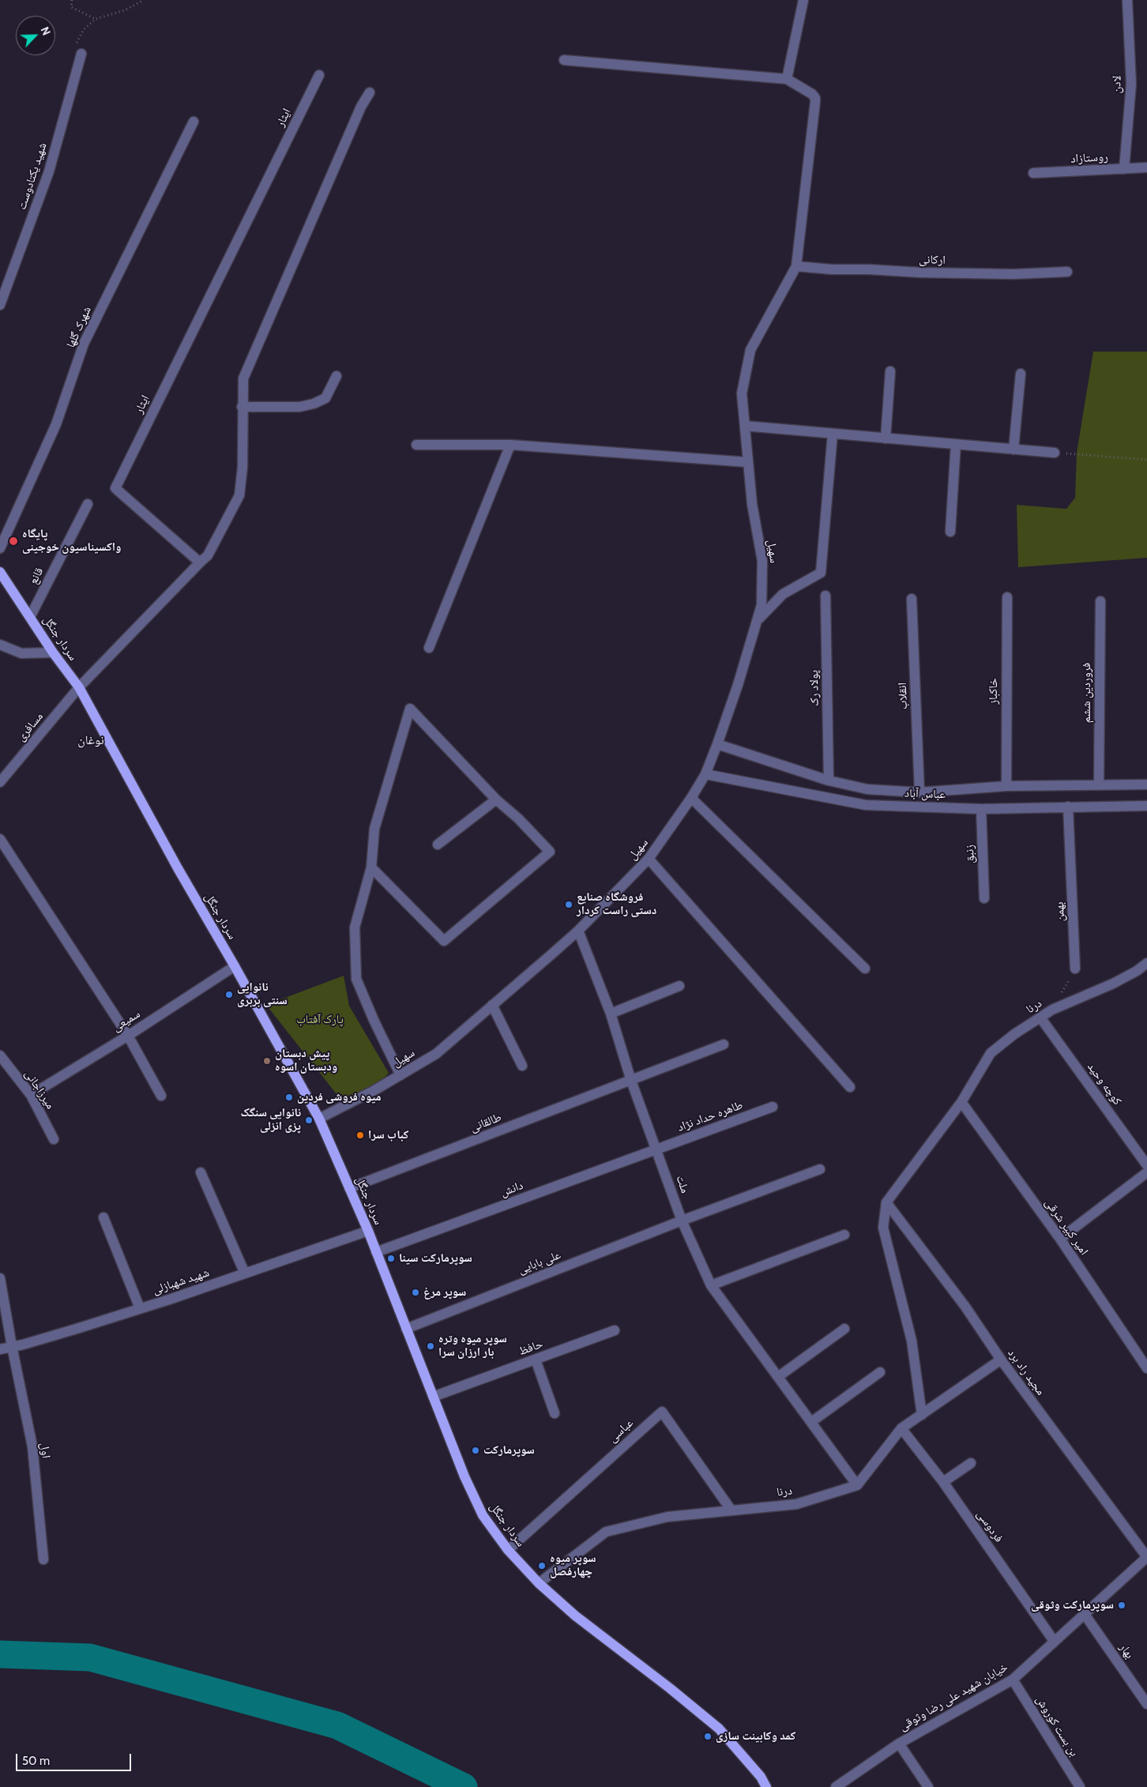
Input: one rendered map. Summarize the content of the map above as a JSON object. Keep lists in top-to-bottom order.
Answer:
{
  "streets": {
    "main road": ["سردار جنگل"],
    "street": [
      "لادن",
      "ایثار",
      "روستازاد",
      "شهید یکتادوست",
      "ارکانی",
      "شهرک گلها",
      "سهیل",
      "قانع",
      "پولاد رک",
      "خاکباز",
      "فروردین ششم",
      "انقلاب",
      "مسافری",
      "عباس آباد",
      "زنبق",
      "بهمن",
      "درنا",
      "سمیعی",
      "کوچه وحید",
      "میرزاجانی",
      "طاهره حداد نژاد",
      "طالقانی",
      "ملت",
      "دانش",
      "امیر کبیر شرقی",
      "علی بابایی",
      "شهید شهبازلی",
      "حافظ",
      "مجید راد برد",
      "عباسی",
      "اول",
      "فردوسی",
      "بهار",
      "خیابان شهید علی رضا وثوقی",
      "بن بست کوروش"
    ]
  },
  "crossings": [
    ["لادن", "روستازاد"],
    ["ارکانی", "سهیل"],
    ["سهیل", "سردار جنگل"],
    ["سهیل", "عباس آباد"],
    ["سهیل", "ملت"],
    ["قانع", "سردار جنگل"],
    ["سردار جنگل", "مسافری"],
    ["سردار جنگل", "درنا"],
    ["سردار جنگل", "سمیعی"],
    ["سردار جنگل", "طالقانی"],
    ["سردار جنگل", "دانش"],
    ["سردار جنگل", "علی بابایی"],
    ["سردار جنگل", "شهید شهبازلی"],
    ["سردار جنگل", "حافظ"],
    ["سردار جنگل", "عباسی"],
    ["پولاد رک", "عباس آباد"],
    ["خاکباز", "عباس آباد"],
    ["فروردین ششم", "عباس آباد"],
    ["انقلاب", "عباس آباد"],
    ["عباس آباد", "زنبق"],
    ["عباس آباد", "بهمن"],
    ["درنا", "کوچه وحید"],
    ["درنا", "ملت"],
    ["درنا", "امیر کبیر شرقی"],
    ["درنا", "مجید راد برد"],
    ["درنا", "عباسی"],
    ["سمیعی", "میرزاجانی"],
    ["طاهره حداد نژاد", "ملت"],
    ["طاهره حداد نژاد", "دانش"],
    ["طالقانی", "ملت"],
    ["ملت", "دانش"],
    ["ملت", "علی بابایی"],
    ["شهید شهبازلی", "اول"],
    ["مجید راد برد", "خیابان شهید علی رضا وثوقی"],
    ["فردوسی", "خیابان شهید علی رضا وثوقی"],
    ["بهار", "خیابان شهید علی رضا وثوقی"],
    ["خیابان شهید علی رضا وثوقی", "بن بست کوروش"]
  ],
  "districts": ["نوغان"],
  "parks": ["پارک آفتاب"],
  "places": [
    "پایگاه واکسیناسیون خوجینی",
    "فروشگاه صنایع دستی راست کردار",
    "نانوایی سنتی بربری",
    "پیش دبستان ودبستان اسوه",
    "میوه فروشی فردین",
    "نانوایی سنگک پزی انزلی",
    "کباب سرا",
    "سوپرمارکت سینا",
    "سوپر مرغ",
    "سوپر میوه وتره بار ارزان سرا",
    "سوپرمارکت",
    "سوپر میوه چهارفصل",
    "سوپرمارکت وثوقی",
    "کمد وکابینت سازی"
  ],
  "scale_bar": "50 m",
  "north": "top right"
}
